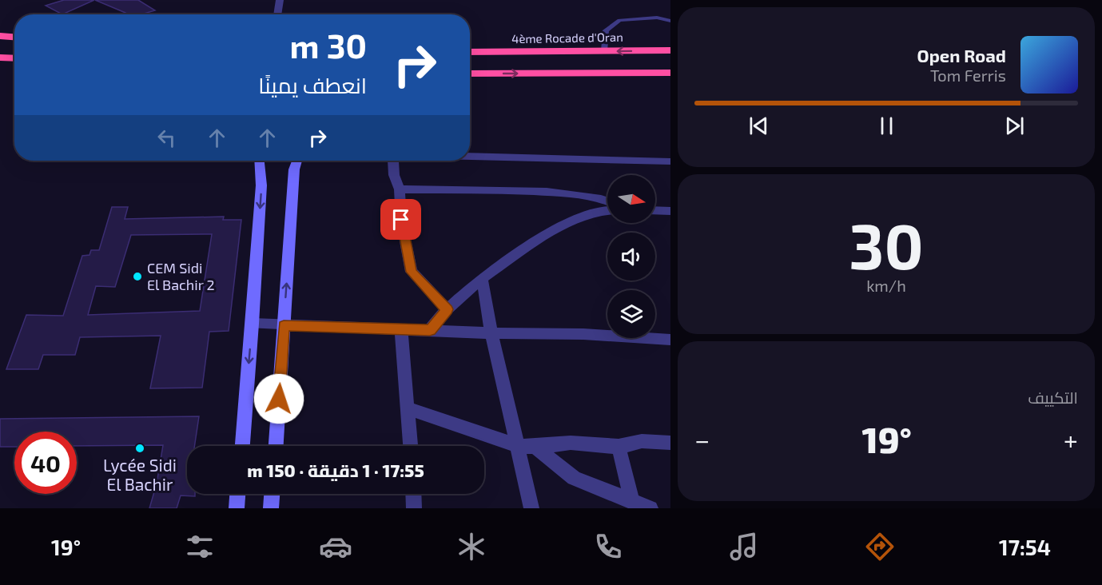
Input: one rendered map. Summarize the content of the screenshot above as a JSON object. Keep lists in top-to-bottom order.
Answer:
{
  "streets": {
    "highway": ["4ème Rocade d'Oran"]
  },
  "places": ["CEM Sidi El Bachir 2", "Lycée Sidi El Bachir"],
  "north": "right",
  "page": {
    "turn": ["30 m", "انعطف يمينًا"],
    "song": ["Open Road", "Tom Ferris"],
    "tile": [
      ["30", "km/h"],
      "التكييف"
    ],
    "heat": ["−", "19°", "+"],
    "limit": "40",
    "trip": "17:55 · 1 دقيقة · 150 m",
    "tabs": ["17:54", "19°"]
  }
}
